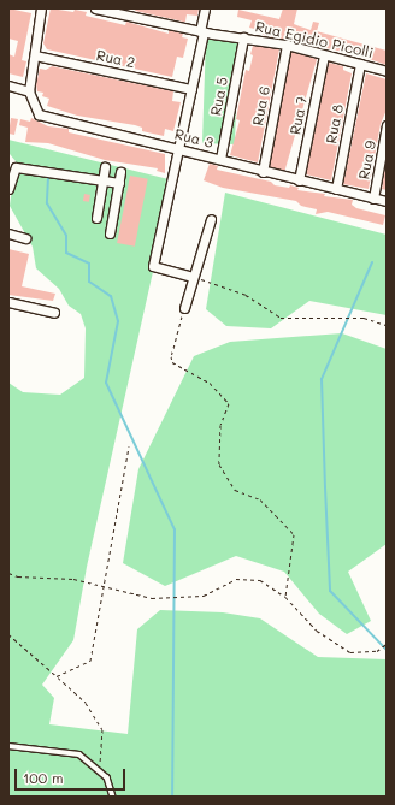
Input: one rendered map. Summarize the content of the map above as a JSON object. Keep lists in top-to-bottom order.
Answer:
{
  "streets": {
    "street": [
      "Rua Egidio Picolli",
      "Rua 2",
      "Rua 5",
      "Rua 6",
      "Rua 7",
      "Rua 8",
      "Rua 3",
      "Rua 9"
    ]
  },
  "crossings": [
    ["Rua Egidio Picolli", "Rua 5"],
    ["Rua Egidio Picolli", "Rua 6"],
    ["Rua Egidio Picolli", "Rua 7"],
    ["Rua Egidio Picolli", "Rua 8"],
    ["Rua 5", "Rua 3"],
    ["Rua 6", "Rua 3"],
    ["Rua 7", "Rua 3"],
    ["Rua 8", "Rua 3"],
    ["Rua 3", "Rua 9"]
  ],
  "scale_bar": "100 m"
}
